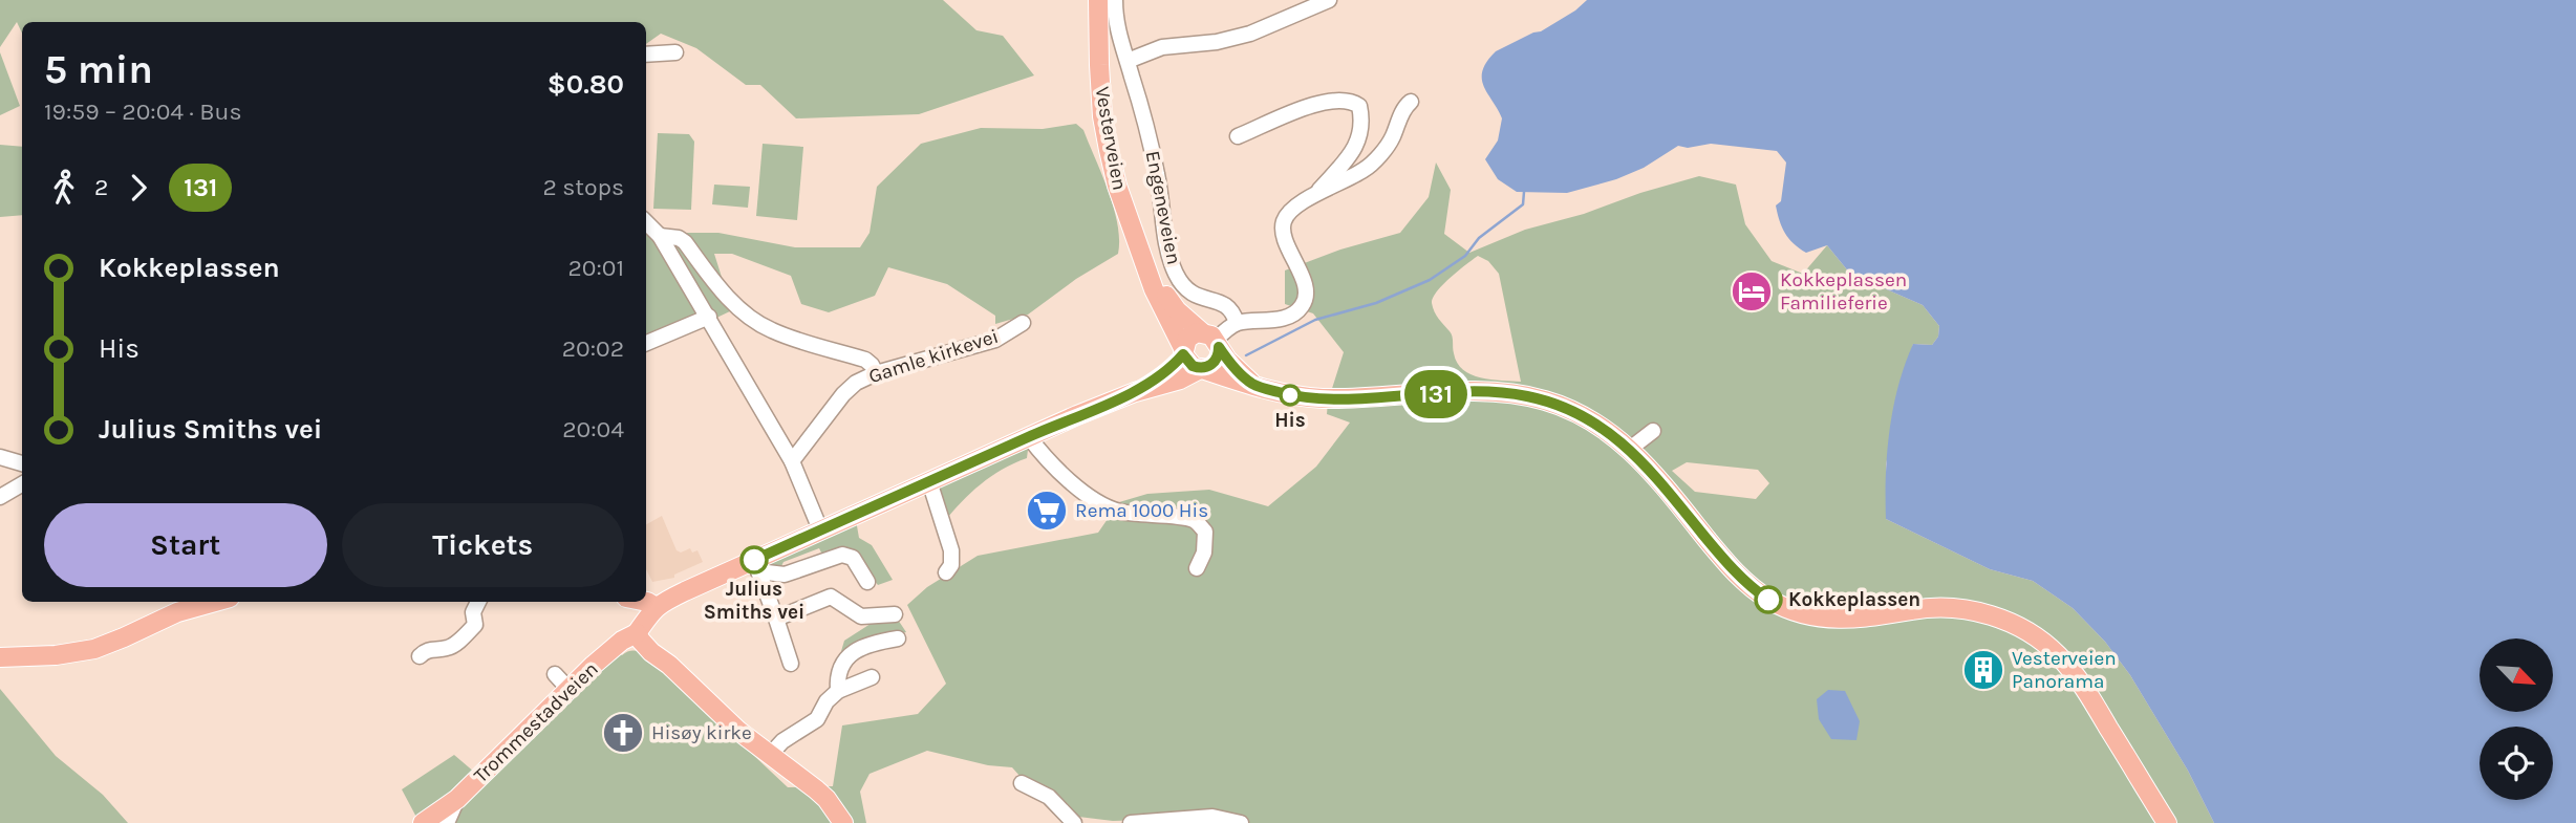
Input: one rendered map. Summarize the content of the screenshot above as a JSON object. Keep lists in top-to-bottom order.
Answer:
{
  "streets": {
    "main road": ["Vesterveien", "Trommestadveien"],
    "street": ["Engeneveien", "Gamle kirkevei"]
  },
  "places": {
    "hotel": ["Kokkeplassen Familieferie"],
    "other": ["His", "Julius Smiths vei", "Kokkeplassen"],
    "supermarket": ["Rema 1000 His"],
    "building": ["Vesterveien Panorama"],
    "church": ["Hisøy kirke"]
  },
  "lines": ["bus line 131"],
  "north": "bottom right",
  "page": {
    "on_map": "131",
    "heading": ["5 min", "19:59 – 20:04 · Bus", "$0.80"],
    "legs": ["2", "131", "2 stops"],
    "list": [
      {
        "name": "Kokkeplassen",
        "value": "20:01"
      },
      {
        "name": "His",
        "value": "20:02"
      },
      {
        "name": "Julius Smiths vei",
        "value": "20:04"
      }
    ],
    "buttons": ["Start", "Tickets"]
  }
}
